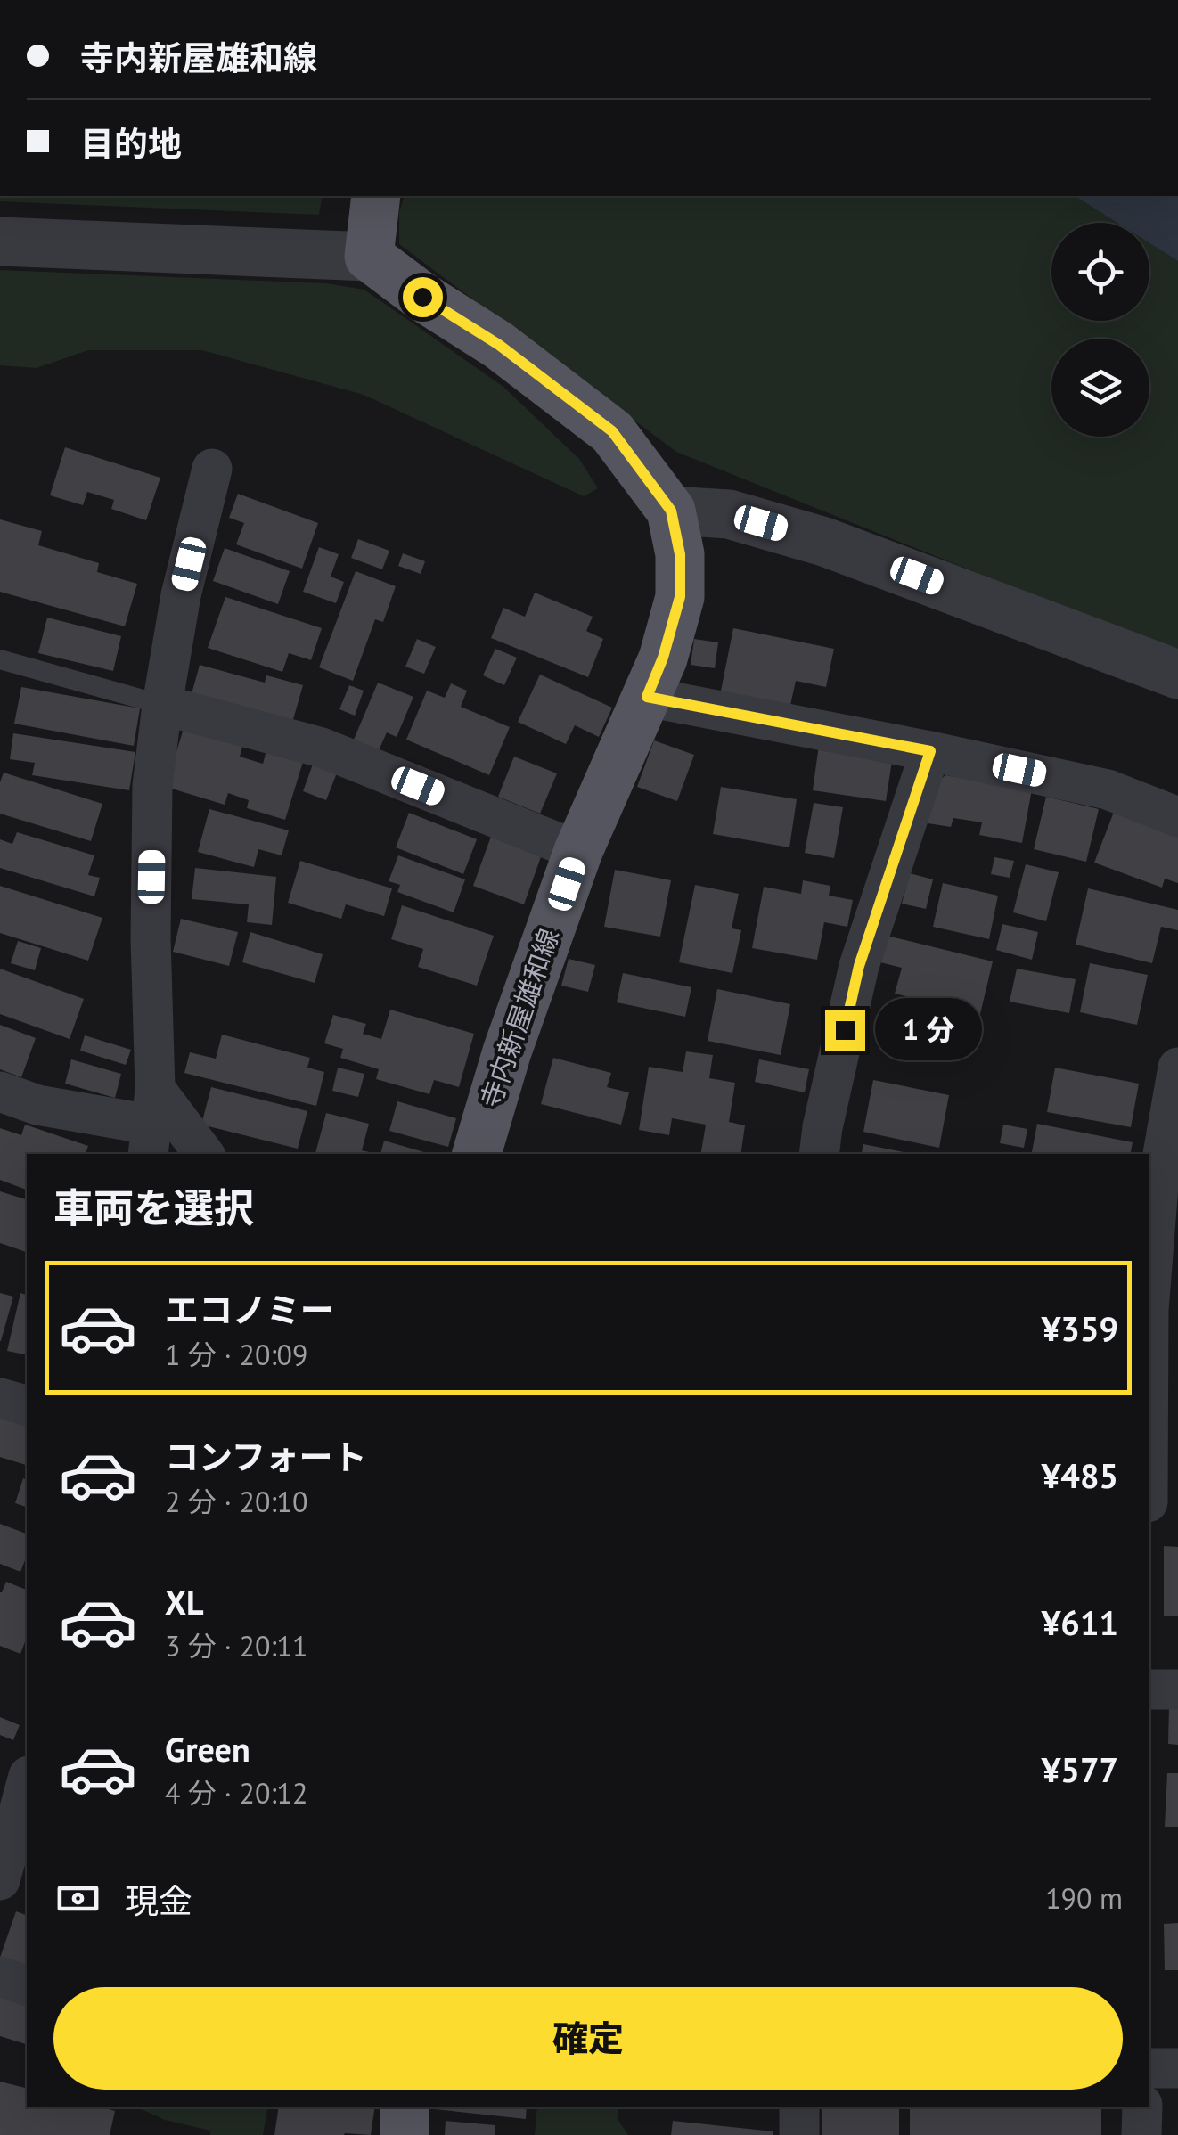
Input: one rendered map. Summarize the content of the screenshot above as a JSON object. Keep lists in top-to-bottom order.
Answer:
{
  "streets": {
    "main road": ["寺内新屋雄和線"]
  },
  "page": {
    "banner": ["寺内新屋雄和線", "目的地"],
    "bubble": "1 分",
    "heading": "車両を選択",
    "list": [
      {
        "name": "エコノミー",
        "note": "1 分 · 20:09",
        "value": "¥359"
      },
      {
        "name": "コンフォート",
        "note": "2 分 · 20:10",
        "value": "¥485"
      },
      {
        "name": "XL",
        "note": "3 分 · 20:11",
        "value": "¥611"
      },
      {
        "name": "Green",
        "note": "4 分 · 20:12",
        "value": "¥577"
      }
    ],
    "pay": ["現金", "190 m"],
    "buttons": "確定"
  }
}
